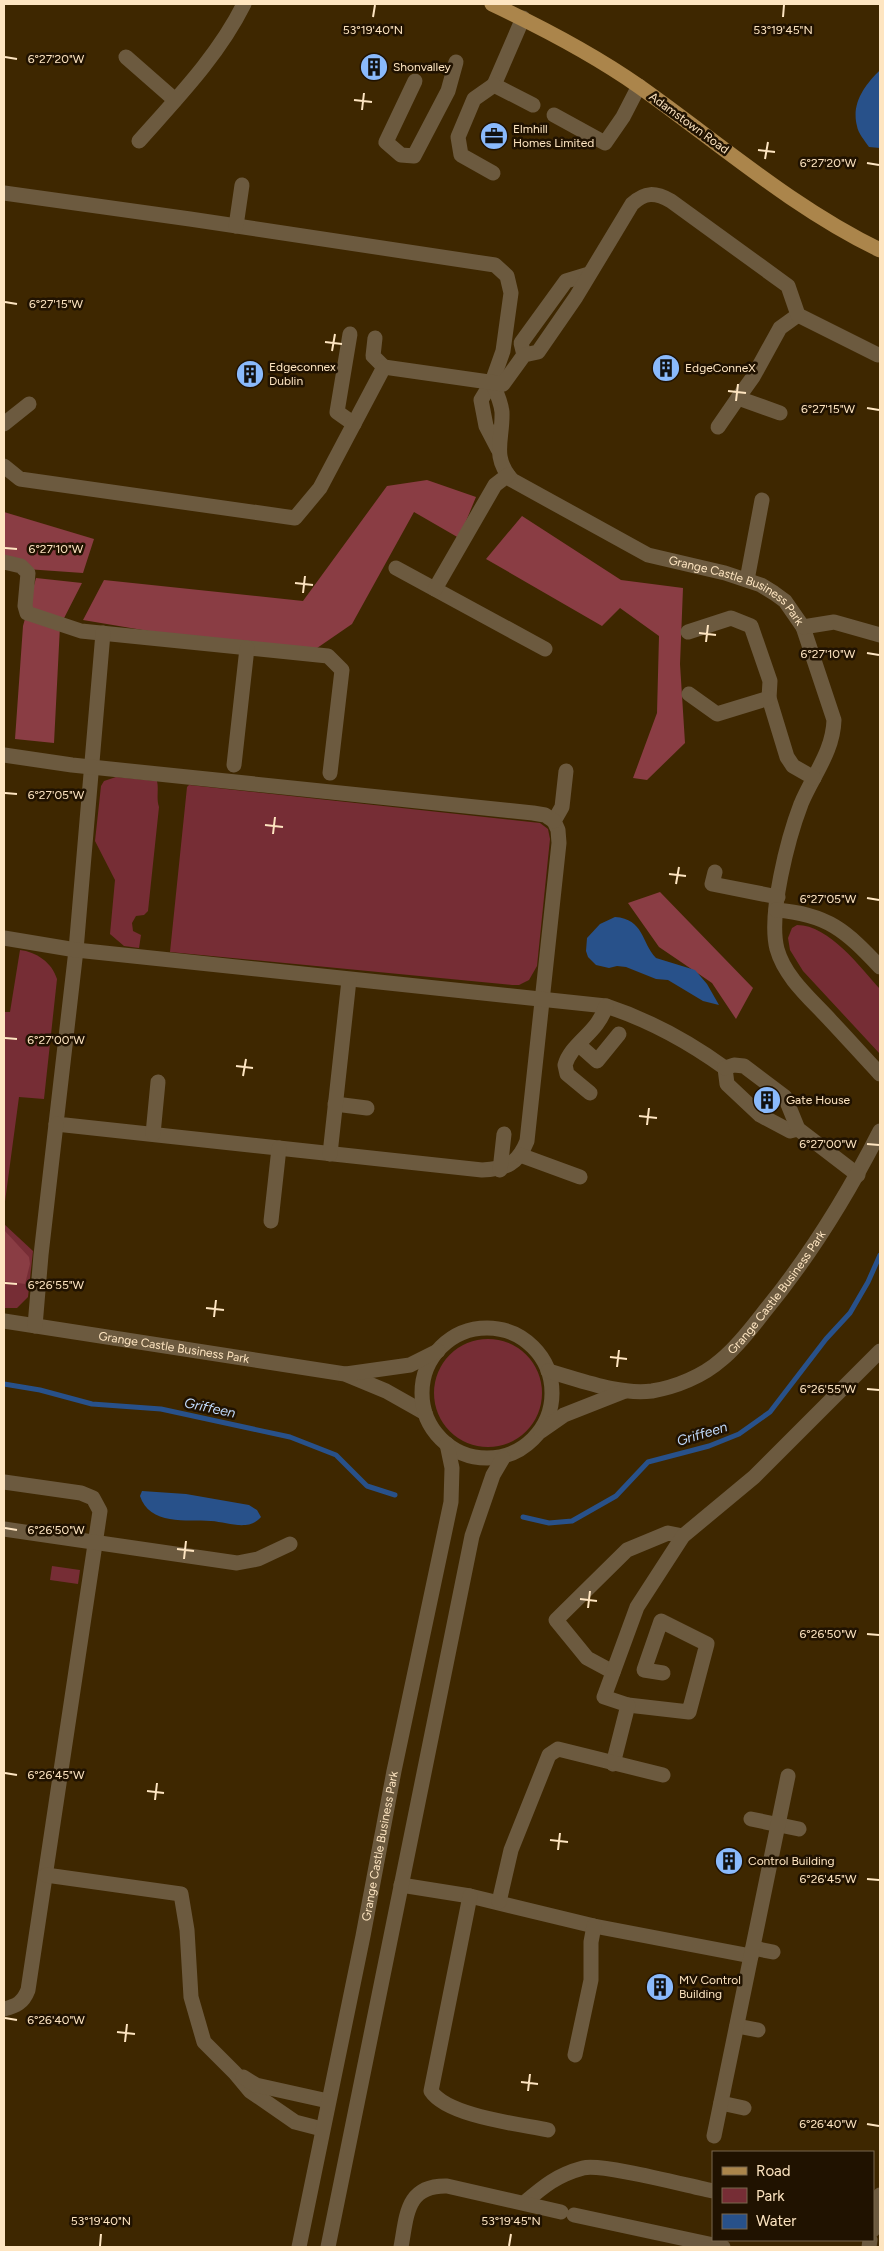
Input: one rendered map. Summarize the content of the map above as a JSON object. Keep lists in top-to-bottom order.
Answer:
{
  "streets": {
    "main road": ["Adamstown Road"],
    "street": ["Grange Castle Business Park"]
  },
  "water": ["Griffeen"],
  "places": {
    "building": [
      "Shonvalley",
      "EdgeConneX",
      "Edgeconnex Dublin",
      "Gate House",
      "Control Building",
      "MV Control Building"
    ],
    "office": ["Elmhill Homes Limited"]
  },
  "legend": ["Road", "Park", "Water"],
  "coordinates": [
    "53°19'40\"N",
    "53°19'45\"N",
    "6°27'20\"W",
    "6°27'15\"W",
    "6°27'10\"W",
    "6°27'05\"W",
    "6°27'00\"W",
    "6°26'55\"W",
    "6°26'50\"W",
    "6°26'45\"W",
    "6°26'40\"W"
  ]
}
